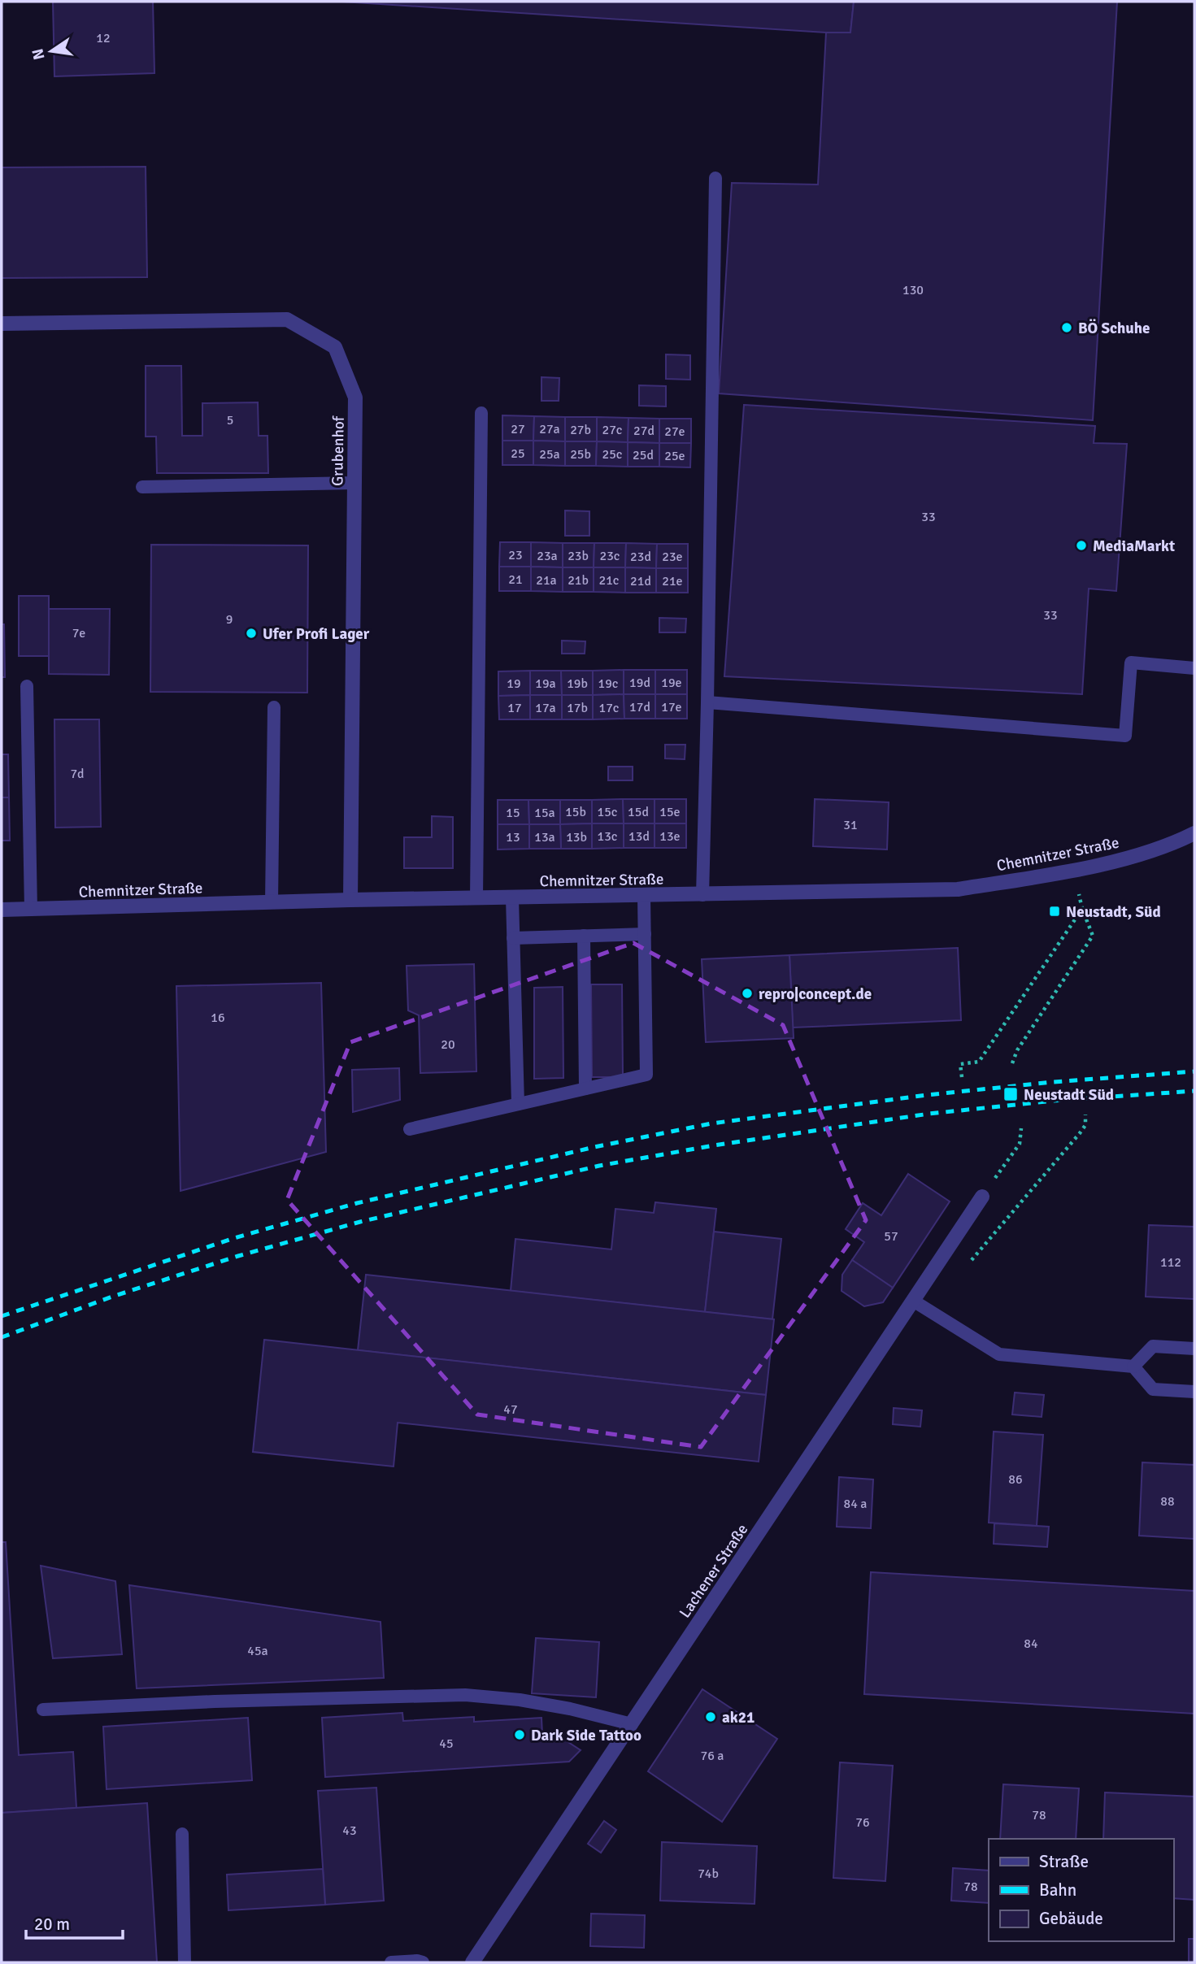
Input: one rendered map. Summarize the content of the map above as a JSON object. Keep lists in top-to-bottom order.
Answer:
{
  "streets": {
    "street": ["Grubenhof", "Chemnitzer Straße", "Lachener Straße"]
  },
  "crossings": [
    ["Grubenhof", "Chemnitzer Straße"]
  ],
  "places": {
    "other": [
      "BÖ Schuhe",
      "MediaMarkt",
      "Ufer Profi Lager",
      "repro|concept.de",
      "ak21",
      "Dark Side Tattoo"
    ],
    "transit": ["Neustadt, Süd", "Neustadt Süd"]
  },
  "house_numbers": [
    "12",
    "130",
    "5",
    "27",
    "27a",
    "27b",
    "27c",
    "27d",
    "27e",
    "25",
    "25a",
    "25b",
    "25c",
    "25d",
    "25e",
    "33",
    "23",
    "23a",
    "23b",
    "23c",
    "23d",
    "23e",
    "21",
    "21a",
    "21b",
    "21c",
    "21d",
    "21e",
    "33",
    "9",
    "7e",
    "19d",
    "19e",
    "19",
    "19a",
    "19b",
    "19c",
    "17d",
    "17e",
    "17",
    "17a",
    "17b",
    "17c",
    "7d",
    "15b",
    "15c",
    "15d",
    "15e",
    "15",
    "15a",
    "31",
    "13c",
    "13d",
    "13e",
    "13",
    "13a",
    "13b",
    "16",
    "20",
    "57",
    "112",
    "47",
    "86",
    "88",
    "84 a",
    "84",
    "45a",
    "45",
    "76 a",
    "78",
    "76",
    "43",
    "74b",
    "78"
  ],
  "legend": ["Straße", "Bahn", "Gebäude"],
  "scale_bar": "20 m",
  "north": "left"
}
